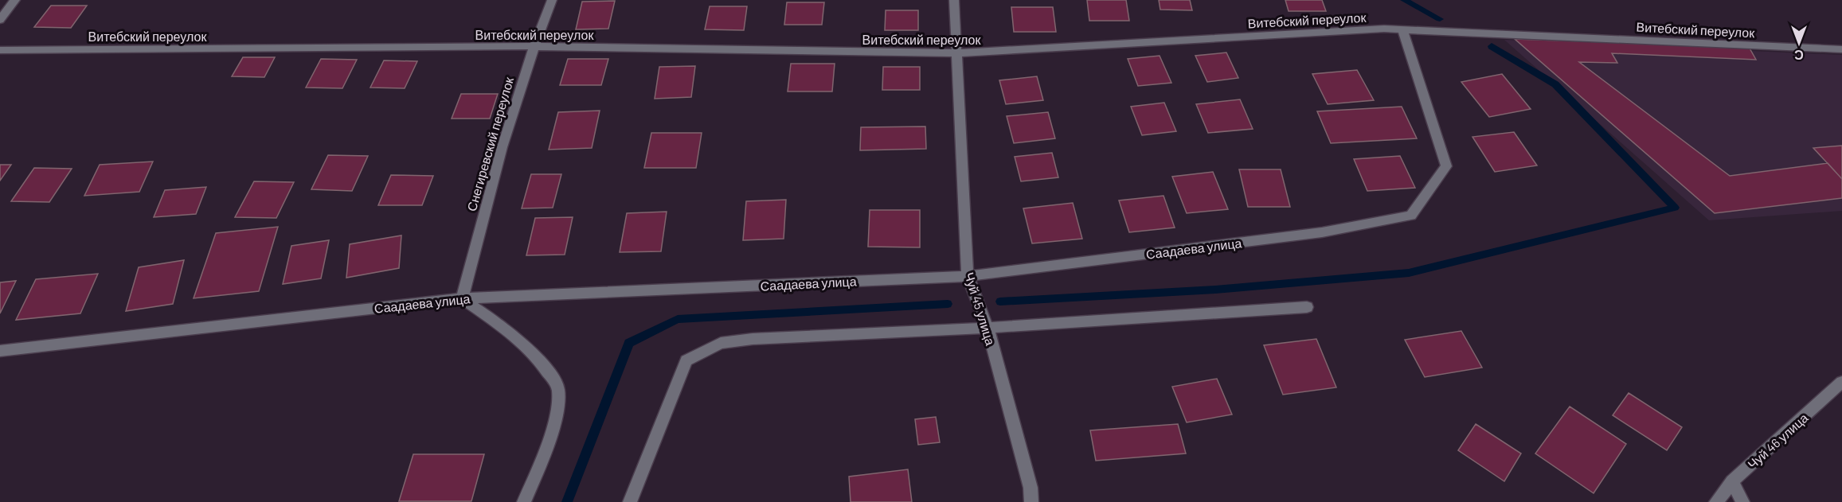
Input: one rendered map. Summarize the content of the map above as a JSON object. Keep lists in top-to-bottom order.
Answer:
{
  "streets": {
    "street": [
      "Витебский переулок",
      "Снегиревский переулок",
      "Саадаева улица",
      "Чуй 45 улица",
      "Чуй 46 улица"
    ]
  },
  "crossings": [
    ["Витебский переулок", "Снегиревский переулок"],
    ["Витебский переулок", "Саадаева улица"],
    ["Витебский переулок", "Чуй 45 улица"],
    ["Снегиревский переулок", "Саадаева улица"],
    ["Саадаева улица", "Чуй 45 улица"]
  ],
  "north": "bottom"
}
